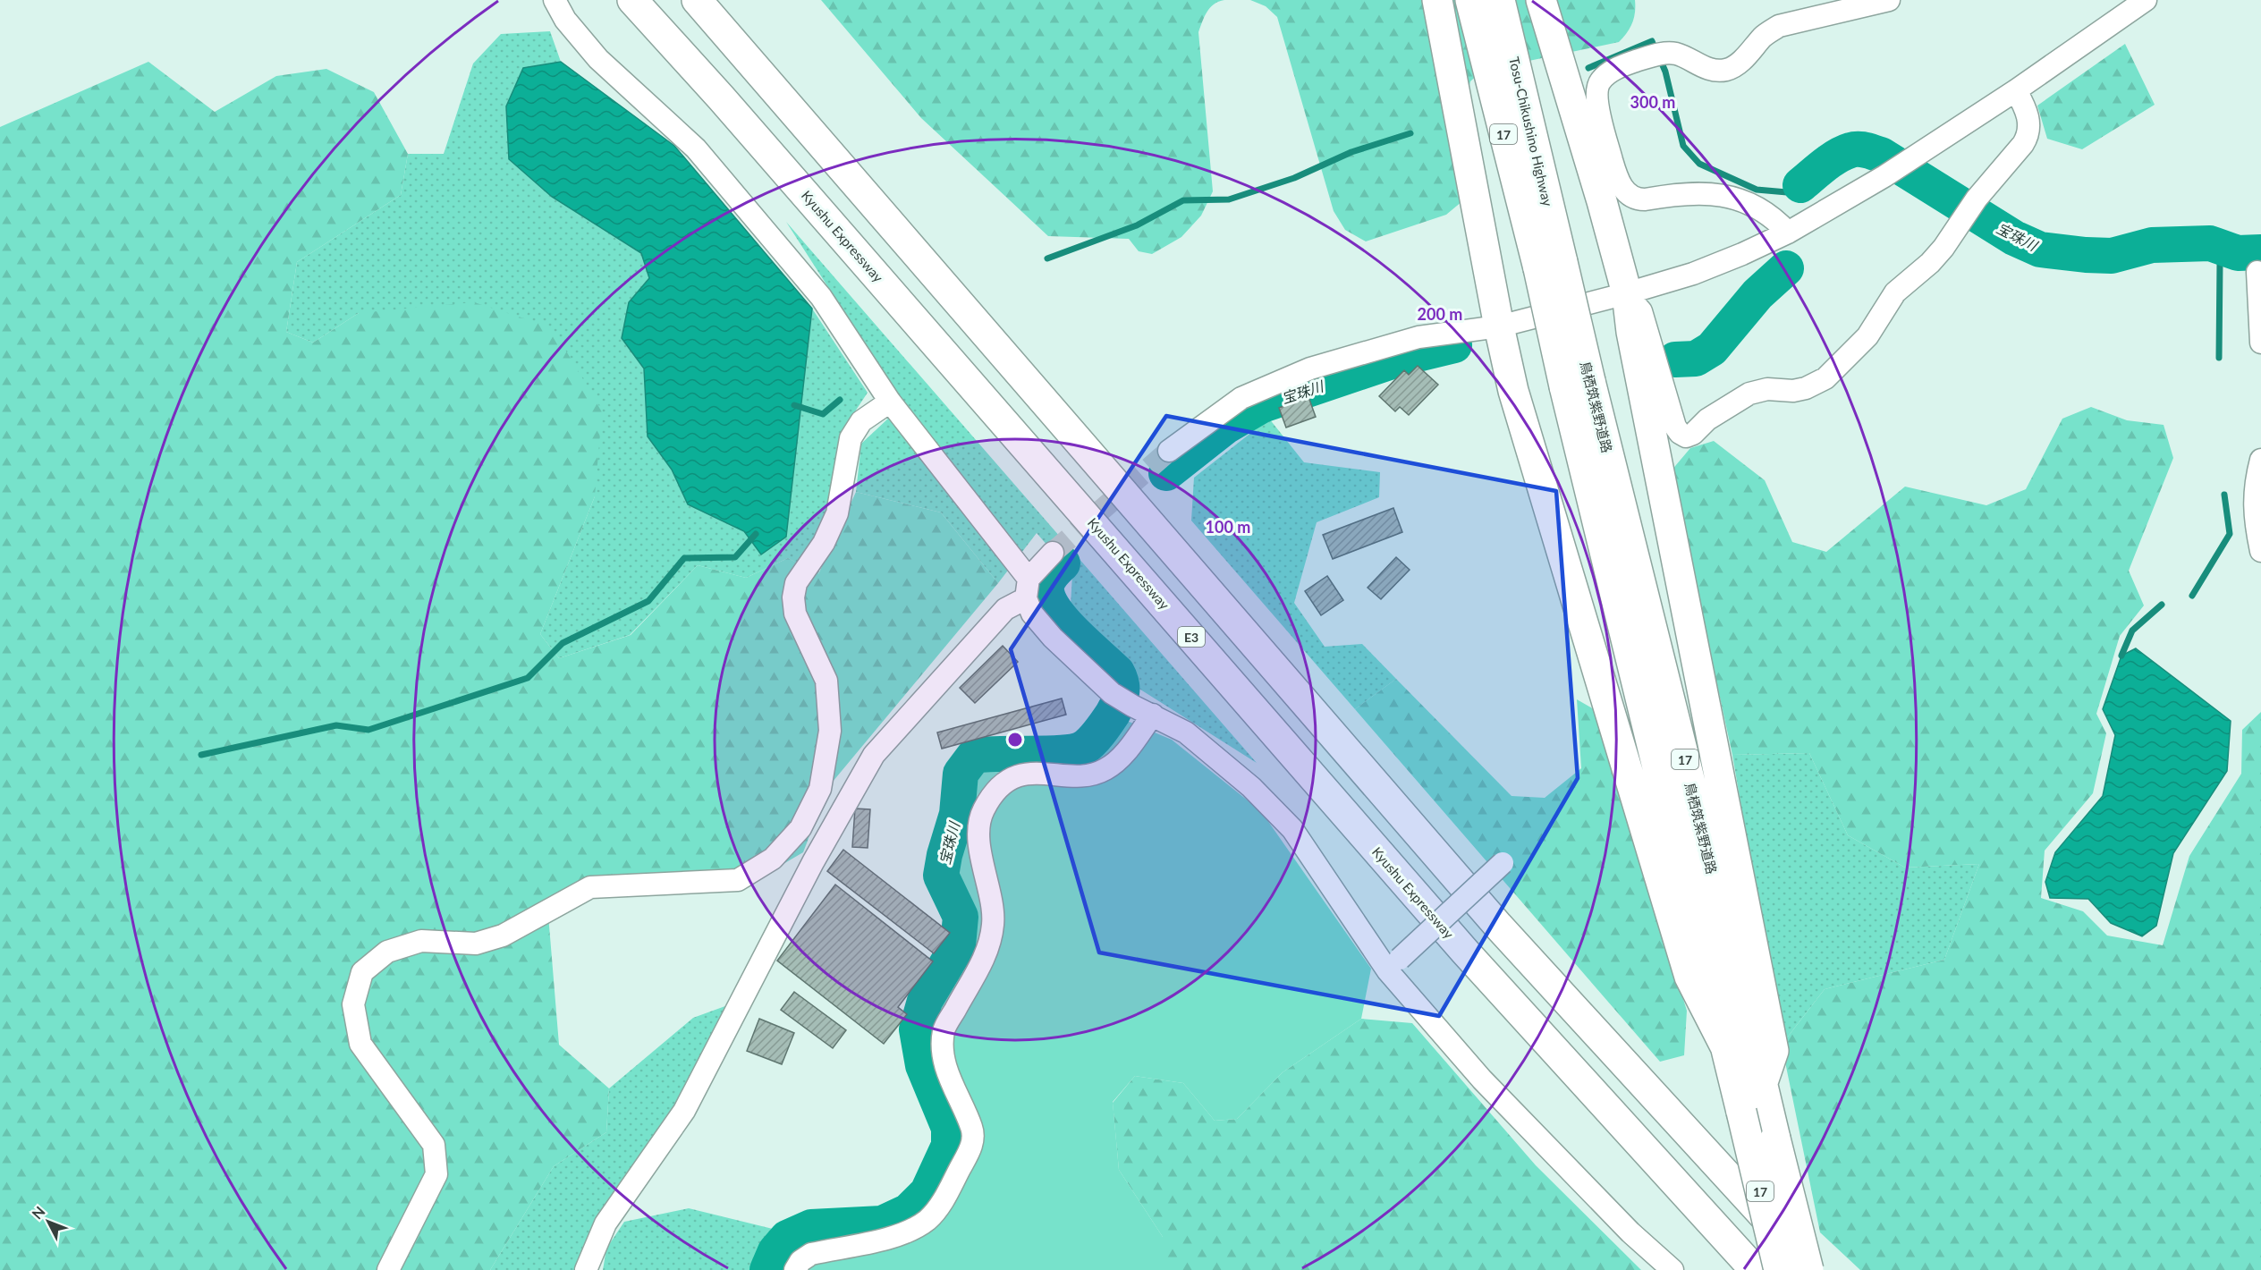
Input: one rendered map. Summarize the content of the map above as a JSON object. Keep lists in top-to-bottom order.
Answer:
{
  "streets": {
    "main road": [
      "Tosu-Chikushino Highway",
      "17",
      "Kyushu Expressway",
      "鳥栖筑紫野道路",
      "E3"
    ]
  },
  "crossings": [
    ["Tosu-Chikushino Highway", "鳥栖筑紫野道路"]
  ],
  "water": ["宝珠川"],
  "north": "top left",
  "rings": ["300 m", "200 m", "100 m"]
}
